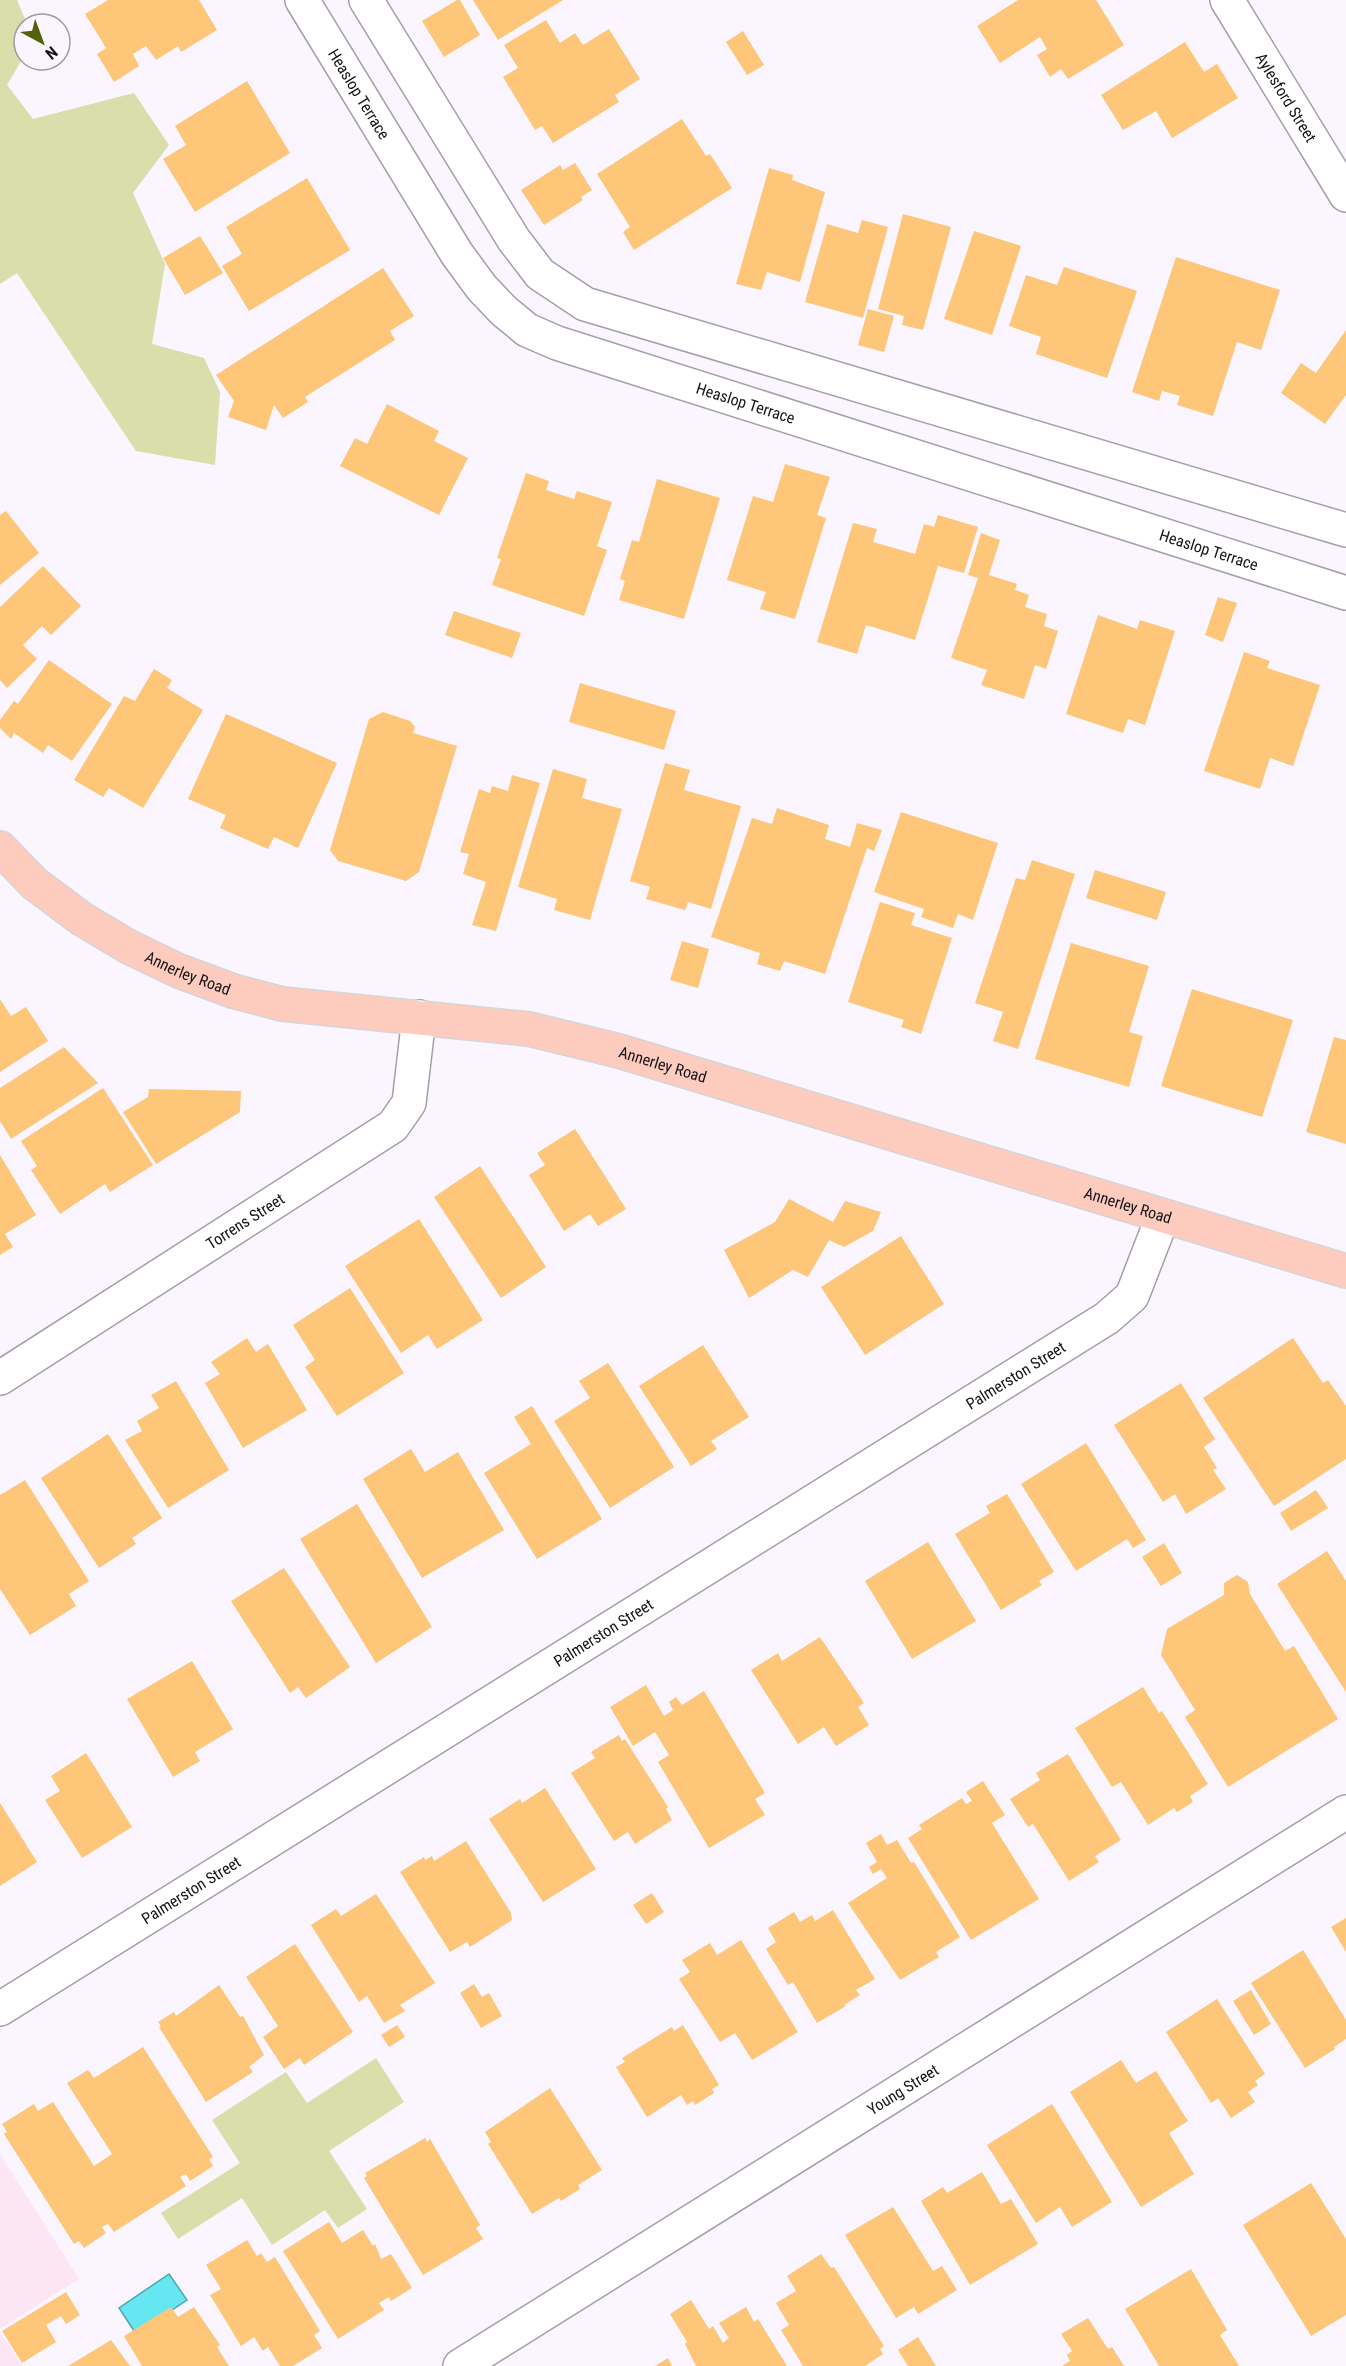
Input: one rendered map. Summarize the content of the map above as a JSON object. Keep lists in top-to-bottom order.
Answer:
{
  "streets": {
    "main road": ["Annerley Road"],
    "street": [
      "Heaslop Terrace",
      "Aylesford Street",
      "Torrens Street",
      "Palmerston Street",
      "Young Street"
    ]
  },
  "crossings": [
    ["Annerley Road", "Torrens Street"],
    ["Annerley Road", "Palmerston Street"]
  ],
  "north": "bottom right"
}
